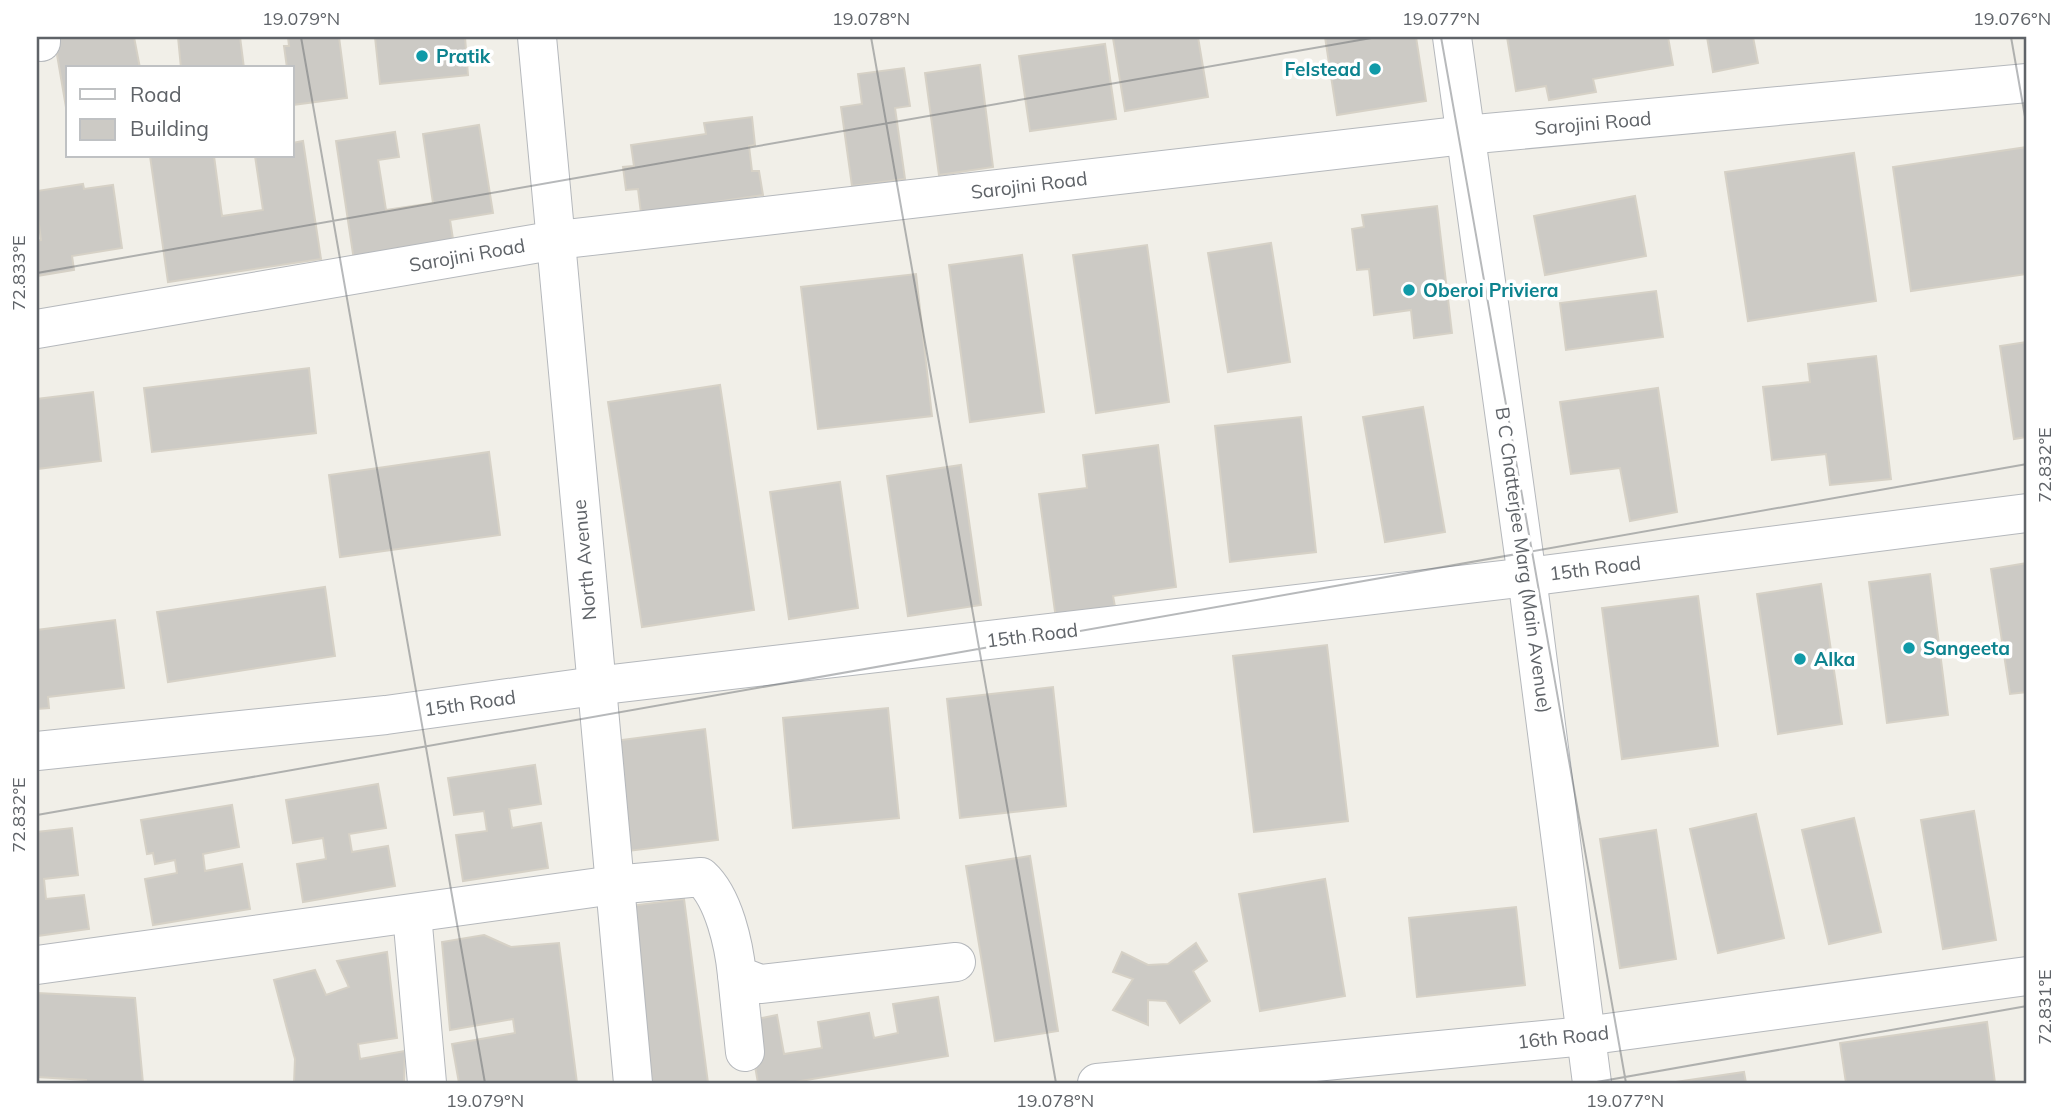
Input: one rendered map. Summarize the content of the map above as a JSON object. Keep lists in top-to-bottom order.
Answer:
{
  "streets": {
    "street": [
      "Sarojini Road",
      "North Avenue",
      "B C Chatterjee Marg (Main Avenue)",
      "15th Road",
      "16th Road"
    ]
  },
  "crossings": [
    ["Sarojini Road", "North Avenue"],
    ["Sarojini Road", "B C Chatterjee Marg (Main Avenue)"],
    ["North Avenue", "15th Road"],
    ["B C Chatterjee Marg (Main Avenue)", "15th Road"],
    ["B C Chatterjee Marg (Main Avenue)", "16th Road"]
  ],
  "places": [
    "Pratik",
    "Felstead",
    "Oberoi Priviera",
    "Sangeeta",
    "Alka"
  ],
  "legend": ["Road", "Building"],
  "coordinates": [
    "19.079°N",
    "19.078°N",
    "19.077°N",
    "19.076°N",
    "72.833°E",
    "72.832°E",
    "72.831°E"
  ]
}
